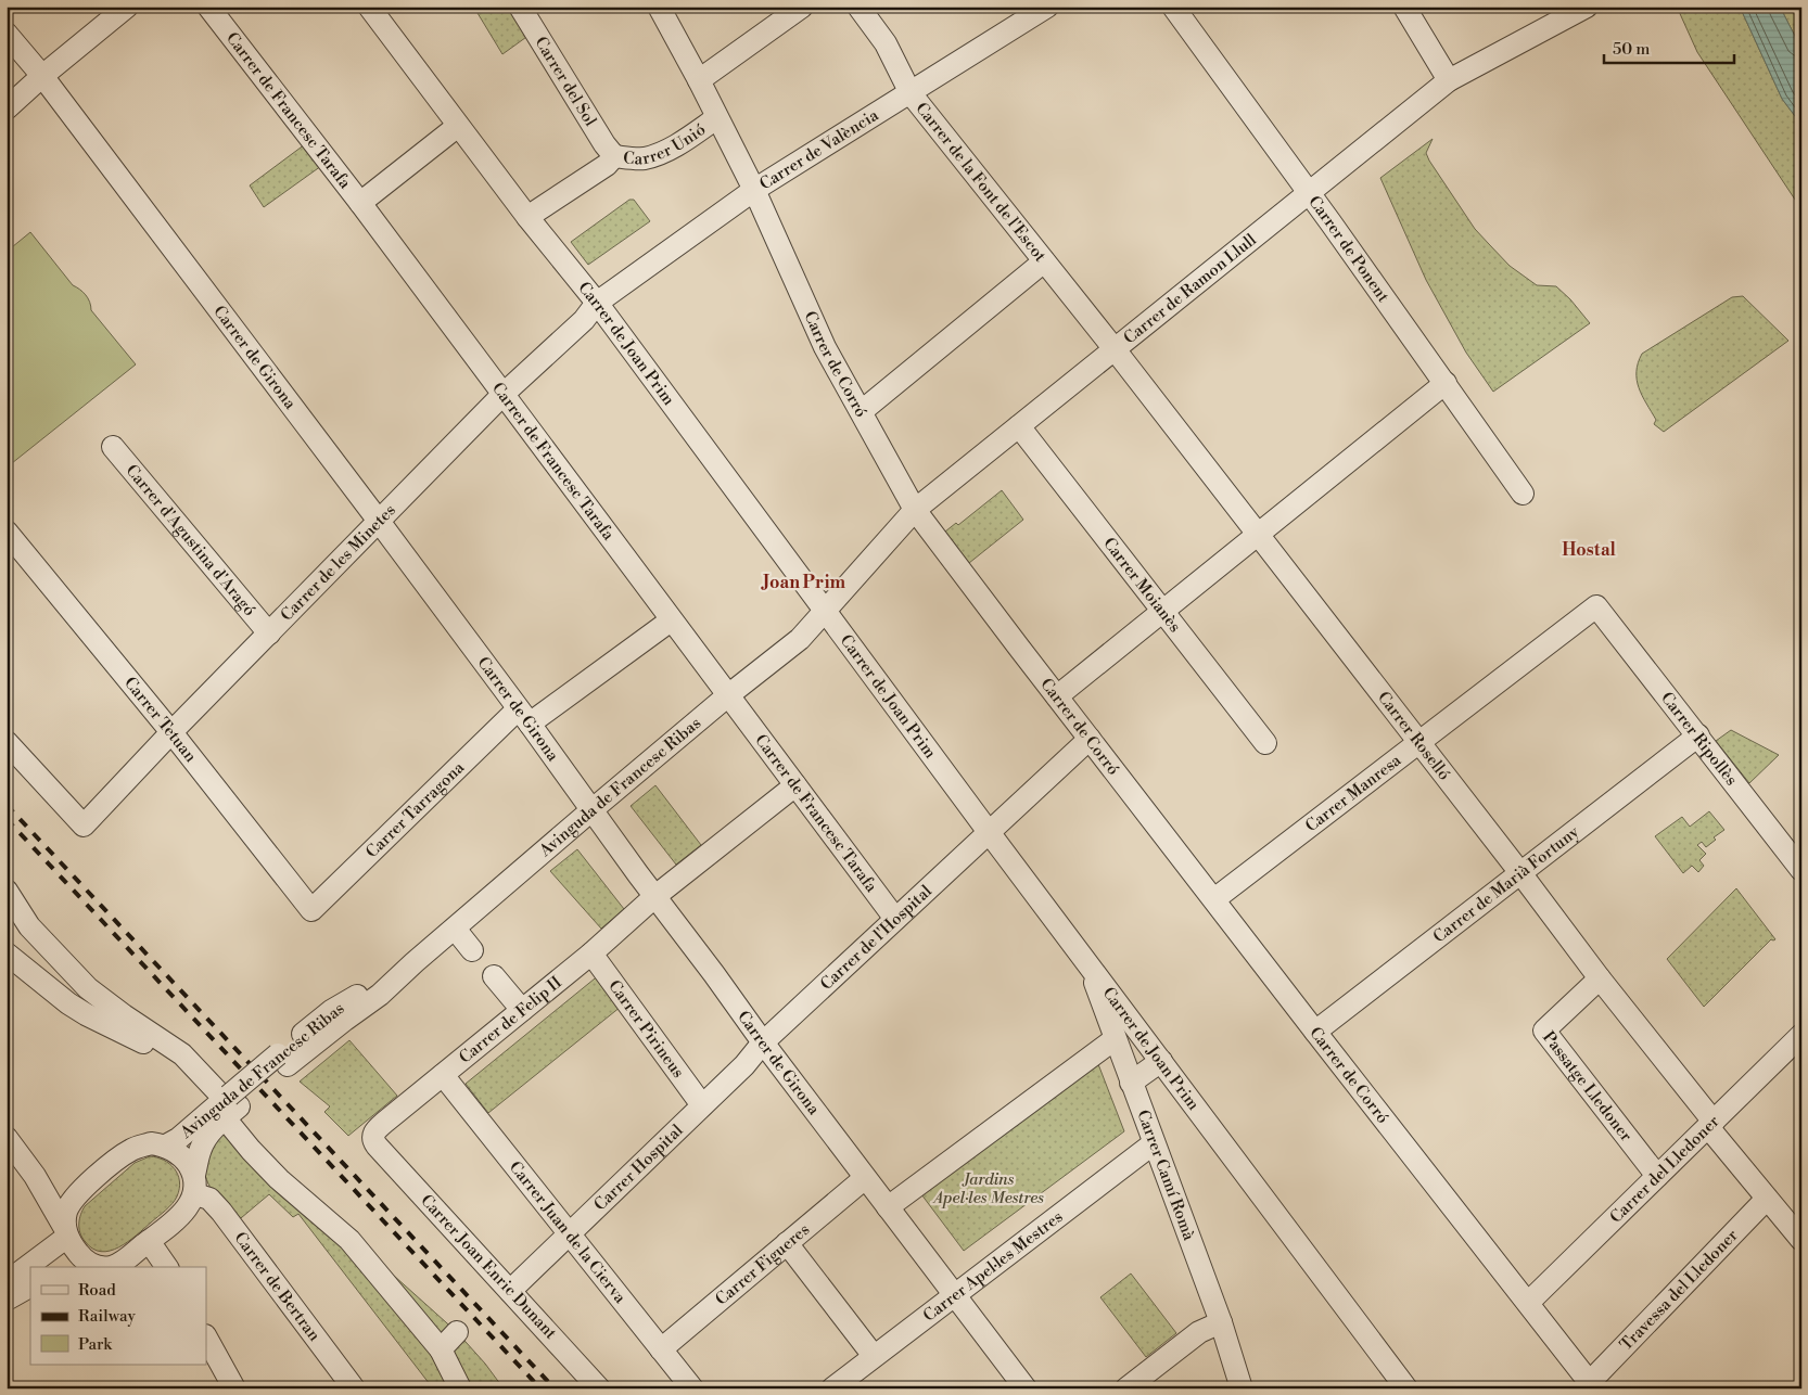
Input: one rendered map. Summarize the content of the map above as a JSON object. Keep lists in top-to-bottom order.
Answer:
{
  "streets": {
    "street": [
      "Carrer del Sol",
      "Carrer de Francesc Tarafa",
      "Carrer Unió",
      "Carrer de València",
      "Carrer de la Font de l'Escot",
      "Carrer de Ponent",
      "Carrer de Ramon Llull",
      "Carrer de Joan Prim",
      "Carrer de Girona",
      "Carrer de Corró",
      "Carrer d'Agustina d'Aragó",
      "Carrer de les Minetes",
      "Carrer Moianès",
      "Carrer Tetuan",
      "Carrer Roselló",
      "Carrer Ripollès",
      "Avinguda de Francesc Ribas",
      "Carrer Manresa",
      "Carrer Tarragona",
      "Carrer de Marià Fortuny",
      "Carrer de l'Hospital",
      "Carrer de Felip II",
      "Carrer Pirineus",
      "Passatge Lledoner",
      "Carrer Hospital",
      "Carrer del Lledoner",
      "Carrer Camí Romà",
      "Carrer Juan de la Cierva",
      "Carrer Figueres",
      "Carrer Apel·les Mestres",
      "Carrer Joan Enric Dunant",
      "Carrer de Bertran",
      "Travessa del Lledoner"
    ]
  },
  "crossings": [
    ["Carrer del Sol", "Carrer Unió"],
    ["Carrer de Francesc Tarafa", "Carrer de les Minetes"],
    ["Carrer de Francesc Tarafa", "Avinguda de Francesc Ribas"],
    ["Carrer de Francesc Tarafa", "Carrer Tarragona"],
    ["Carrer de Francesc Tarafa", "Carrer de l'Hospital"],
    ["Carrer de Francesc Tarafa", "Carrer de Felip II"],
    ["Carrer Unió", "Carrer de Joan Prim"],
    ["Carrer Unió", "Carrer de Corró"],
    ["Carrer de València", "Carrer de la Font de l'Escot"],
    ["Carrer de València", "Carrer de Joan Prim"],
    ["Carrer de València", "Carrer de Corró"],
    ["Carrer de València", "Carrer de les Minetes"],
    ["Carrer de la Font de l'Escot", "Carrer de Ramon Llull"],
    ["Carrer de la Font de l'Escot", "Carrer Roselló"],
    ["Carrer de Ponent", "Carrer de Ramon Llull"],
    ["Carrer de Ramon Llull", "Carrer de Joan Prim"],
    ["Carrer de Ramon Llull", "Carrer de Corró"],
    ["Carrer de Ramon Llull", "Carrer Moianès"],
    ["Carrer de Ramon Llull", "Carrer Roselló"],
    ["Carrer de Ramon Llull", "Avinguda de Francesc Ribas"],
    ["Carrer de Joan Prim", "Carrer de les Minetes"],
    ["Carrer de Joan Prim", "Avinguda de Francesc Ribas"],
    ["Carrer de Joan Prim", "Carrer de l'Hospital"],
    ["Carrer de Joan Prim", "Carrer Camí Romà"],
    ["Carrer de Girona", "Carrer de les Minetes"],
    ["Carrer de Girona", "Avinguda de Francesc Ribas"],
    ["Carrer de Girona", "Carrer Tarragona"],
    ["Carrer de Girona", "Carrer de l'Hospital"],
    ["Carrer de Girona", "Carrer de Felip II"],
    ["Carrer de Girona", "Carrer Hospital"],
    ["Carrer de Girona", "Carrer Figueres"],
    ["Carrer de Girona", "Carrer Apel·les Mestres"],
    ["Carrer de Corró", "Carrer Manresa"],
    ["Carrer de Corró", "Carrer de Marià Fortuny"],
    ["Carrer de Corró", "Carrer de l'Hospital"],
    ["Carrer de Corró", "Carrer del Lledoner"],
    ["Carrer de Corró", "Travessa del Lledoner"],
    ["Carrer d'Agustina d'Aragó", "Carrer de les Minetes"],
    ["Carrer de les Minetes", "Carrer Tetuan"],
    ["Carrer Tetuan", "Carrer Tarragona"],
    ["Carrer Roselló", "Carrer Manresa"],
    ["Carrer Roselló", "Carrer de Marià Fortuny"],
    ["Carrer Roselló", "Passatge Lledoner"],
    ["Carrer Roselló", "Carrer del Lledoner"],
    ["Carrer Roselló", "Travessa del Lledoner"],
    ["Carrer Ripollès", "Carrer Manresa"],
    ["Carrer Ripollès", "Carrer de Marià Fortuny"],
    ["Avinguda de Francesc Ribas", "Carrer de Bertran"],
    ["Carrer de l'Hospital", "Carrer Hospital"],
    ["Carrer de Felip II", "Carrer Pirineus"],
    ["Carrer de Felip II", "Carrer Juan de la Cierva"],
    ["Carrer de Felip II", "Carrer Joan Enric Dunant"],
    ["Carrer Pirineus", "Carrer Hospital"],
    ["Passatge Lledoner", "Carrer del Lledoner"],
    ["Carrer Hospital", "Carrer Juan de la Cierva"],
    ["Carrer Hospital", "Carrer Joan Enric Dunant"],
    ["Carrer Camí Romà", "Carrer Apel·les Mestres"],
    ["Carrer Juan de la Cierva", "Carrer Figueres"]
  ],
  "districts": ["Hostal", "Joan Prim"],
  "parks": ["Jardins Apel·les Mestres"],
  "legend": ["Road", "Railway", "Park"],
  "scale_bar": "50 m"
}
